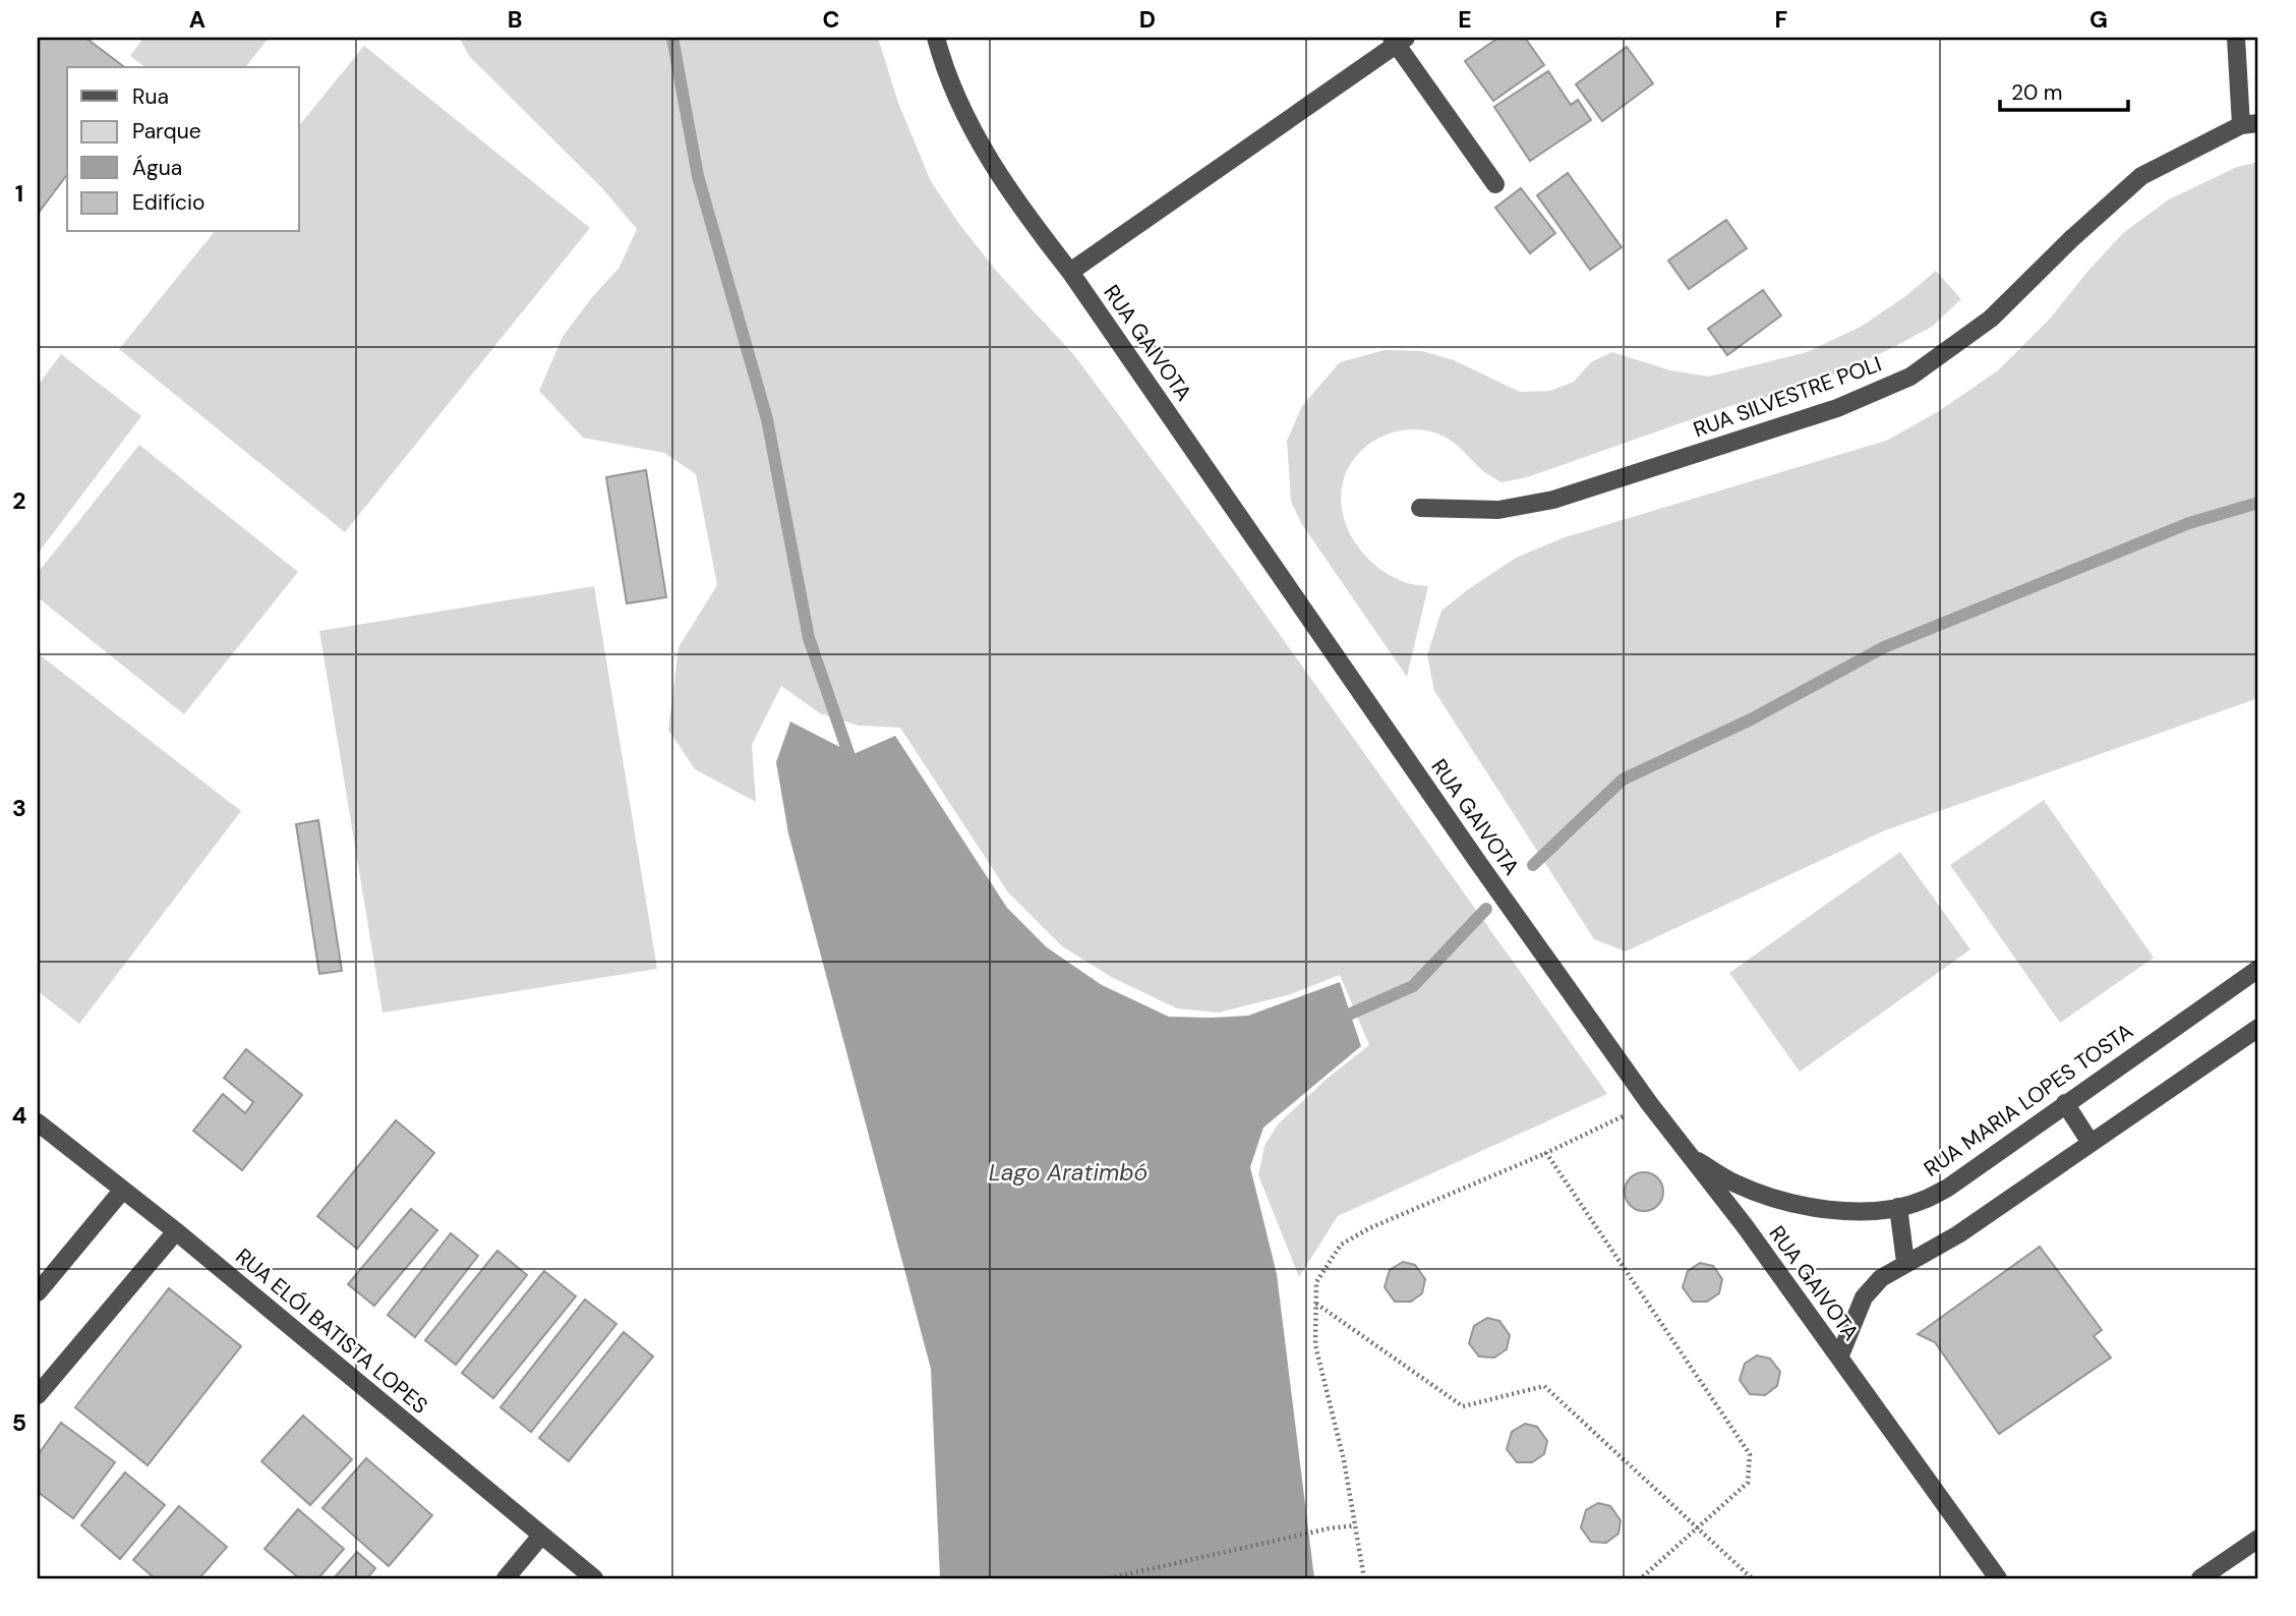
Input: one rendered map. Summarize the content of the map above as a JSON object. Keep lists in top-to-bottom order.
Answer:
{
  "streets": {
    "street": [
      "RUA GAIVOTA",
      "RUA SILVESTRE POLI",
      "RUA MARIA LOPES TOSTA",
      "RUA ELÓI BATISTA LOPES"
    ]
  },
  "crossings": [
    ["RUA GAIVOTA", "RUA MARIA LOPES TOSTA"]
  ],
  "water": ["Lago Aratimbó"],
  "legend": [
    "Rua",
    "Parque",
    "Água",
    "Edifício"
  ],
  "scale_bar": "20 m",
  "grid": {
    "columns": [
      "A",
      "B",
      "C",
      "D",
      "E",
      "F",
      "G"
    ],
    "rows": [
      "1",
      "2",
      "3",
      "4",
      "5"
    ]
  }
}
